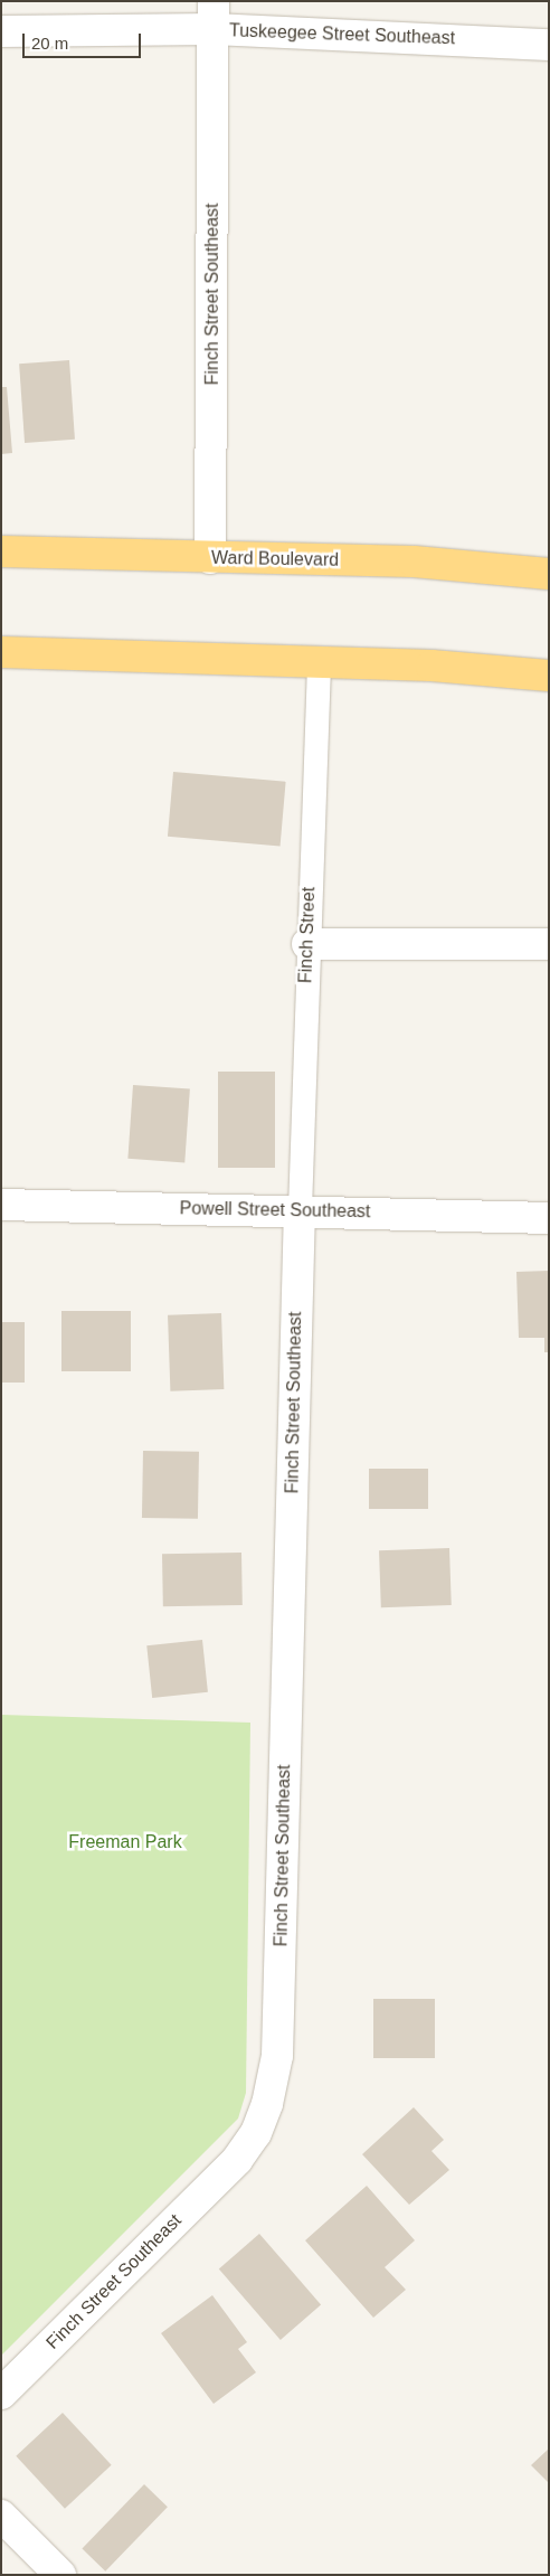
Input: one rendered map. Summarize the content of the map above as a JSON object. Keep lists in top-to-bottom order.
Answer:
{
  "streets": {
    "highway": ["Ward Boulevard"],
    "street": ["Tuskeegee Street Southeast", "Finch Street Southeast", "Powell Street Southeast"],
    "lane": ["Finch Street"]
  },
  "crossings": [
    ["Tuskeegee Street Southeast", "Finch Street Southeast"],
    ["Finch Street Southeast", "Ward Boulevard"],
    ["Finch Street Southeast", "Finch Street"],
    ["Finch Street Southeast", "Powell Street Southeast"],
    ["Finch Street", "Powell Street Southeast"]
  ],
  "parks": ["Freeman Park"],
  "scale_bar": "20 m"
}
